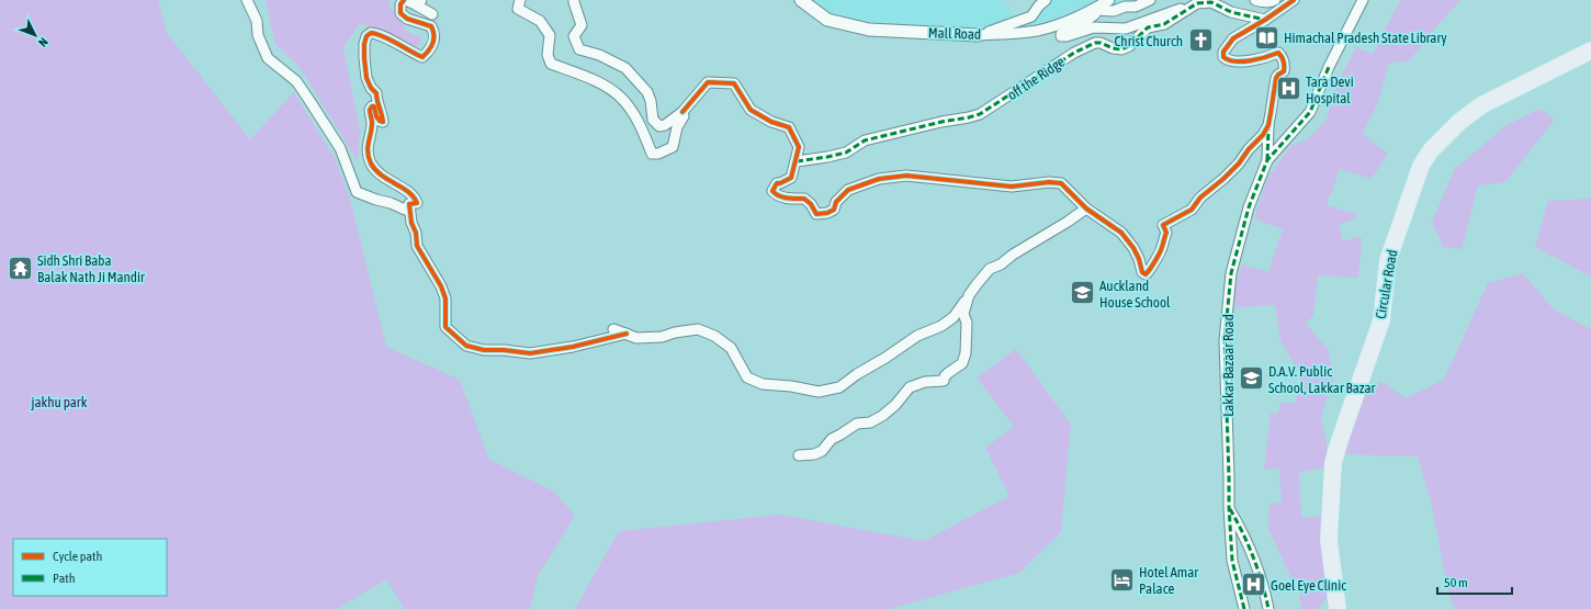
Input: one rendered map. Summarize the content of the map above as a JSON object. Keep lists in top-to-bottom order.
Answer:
{
  "streets": {
    "main road": ["Circular Road"],
    "street": ["Mall Road", "off the Ridge", "Lakkar Bazaar Road"]
  },
  "parks": ["jakhu park"],
  "places": {
    "library": ["Himachal Pradesh State Library"],
    "church": ["Christ Church"],
    "hospital": ["Tara Devi Hospital", "Goel Eye Clinic"],
    "temple": ["Sidh Shri Baba Balak Nath Ji Mandir"],
    "school or university": ["Auckland House School", "D.A.V. Public School, Lakkar Bazar"],
    "hotel": ["Hotel Amar Palace"]
  },
  "legend": ["Cycle path", "Path"],
  "scale_bar": "50 m",
  "north": "bottom right"
}
